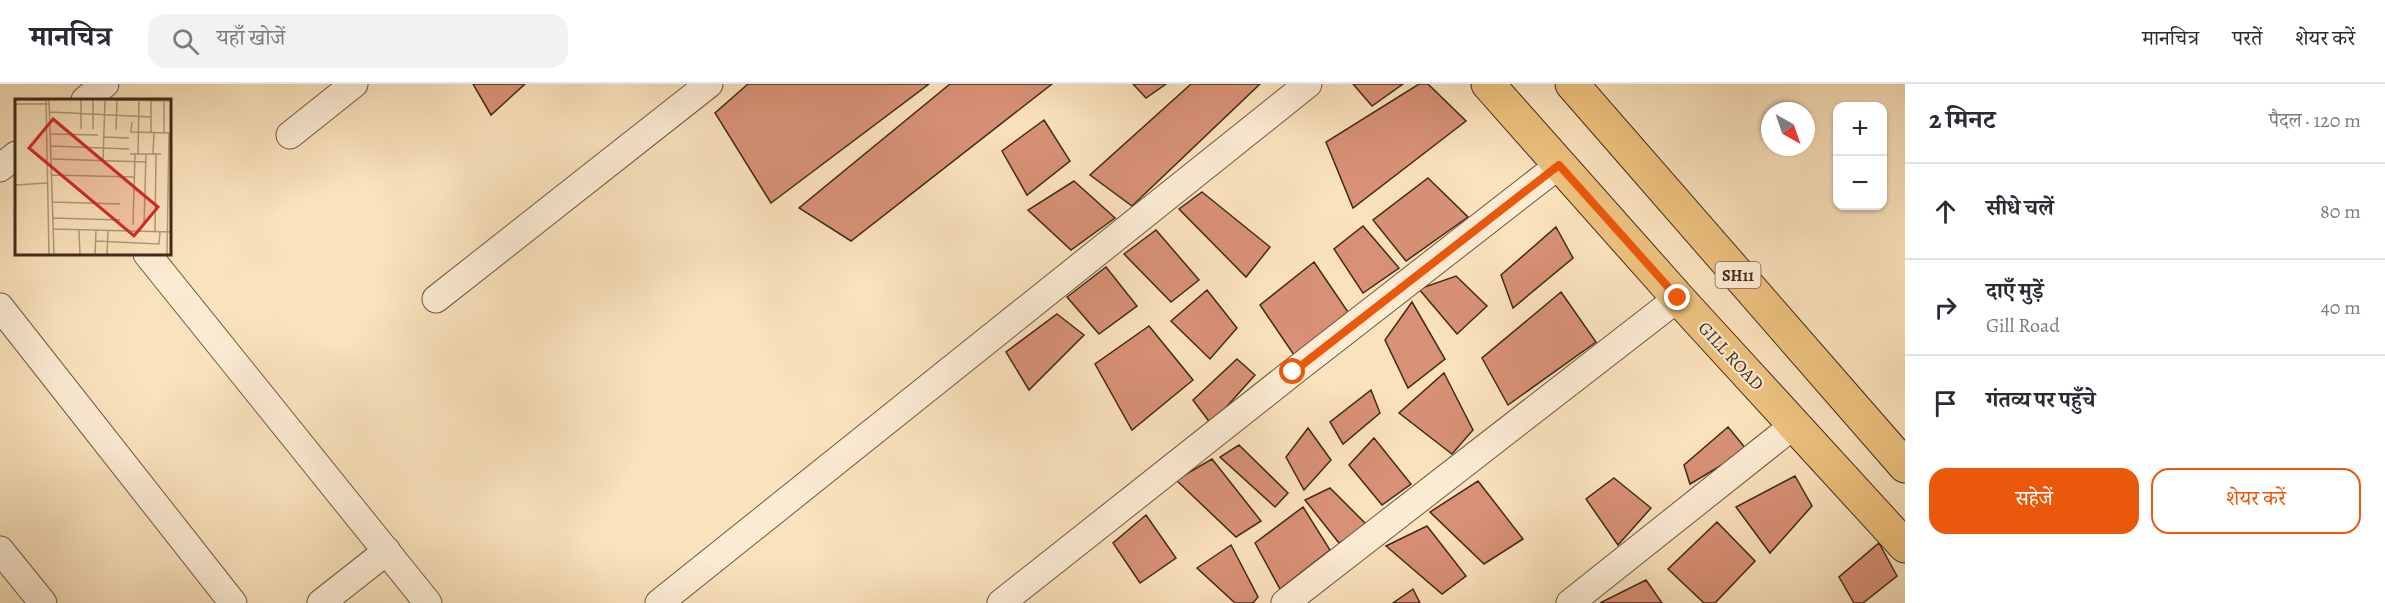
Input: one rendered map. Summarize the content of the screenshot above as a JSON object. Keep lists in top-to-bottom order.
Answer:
{
  "streets": {
    "main road": ["SH11", "GILL ROAD"]
  },
  "north": "bottom right",
  "page": {
    "header": "मानचित्र",
    "search": "यहाँ खोजें",
    "nav": ["मानचित्र", "परतें", "शेयर करें"],
    "heading": ["2 मिनट", "पैदल · 120 m"],
    "map_buttons": ["+", "−"],
    "list": [
      ["सीधे चलें", "80 m"],
      ["दाएँ मुड़ें", "Gill Road", "40 m"],
      "गंतव्य पर पहुँचे"
    ],
    "buttons": ["सहेजें", "शेयर करें"]
  }
}
